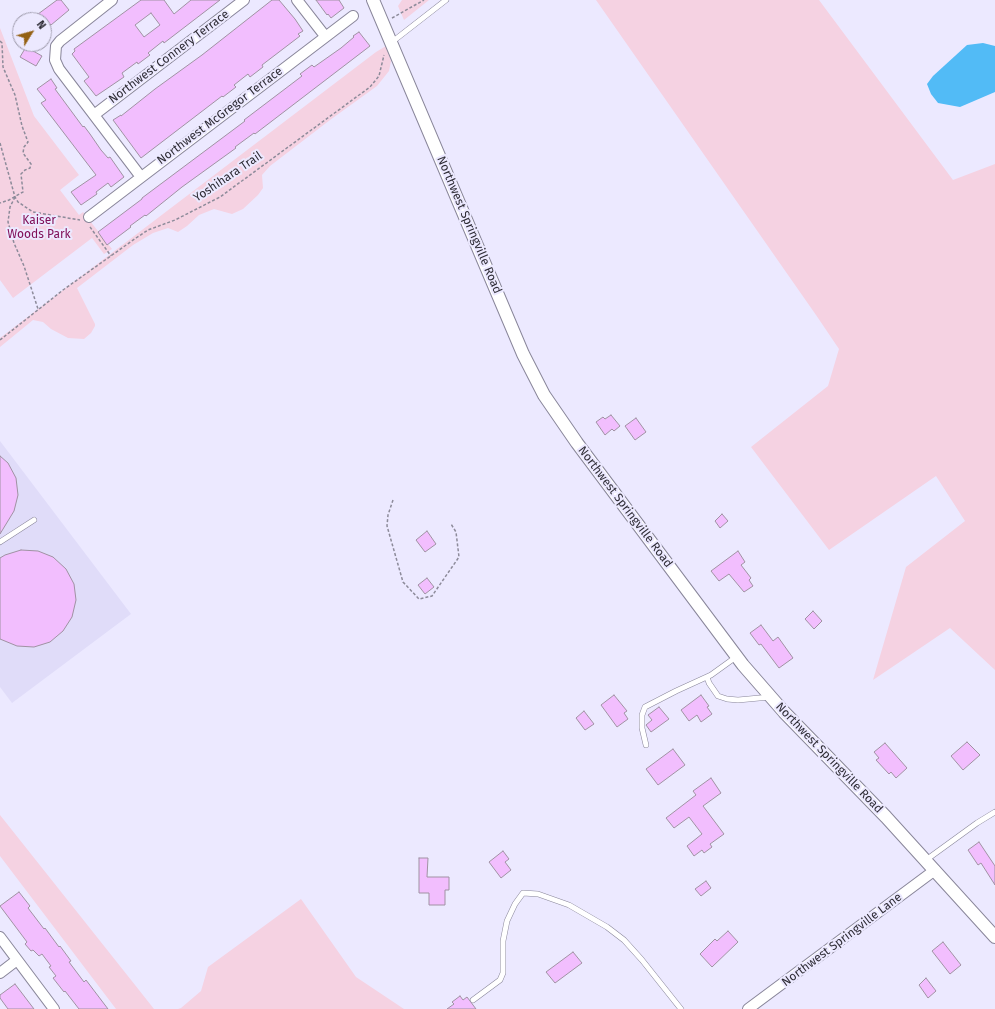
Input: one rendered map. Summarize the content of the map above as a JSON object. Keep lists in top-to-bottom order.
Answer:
{
  "streets": {
    "street": [
      "Northwest Connery Terrace",
      "Northwest McGregor Terrace",
      "Northwest Springville Road",
      "Northwest Springville Lane"
    ],
    "path": ["Yoshihara Trail"]
  },
  "crossings": [
    ["Yoshihara Trail", "Northwest Springville Road"],
    ["Northwest Springville Road", "Northwest Springville Lane"]
  ],
  "parks": ["Kaiser Woods Park"],
  "north": "top right"
}
